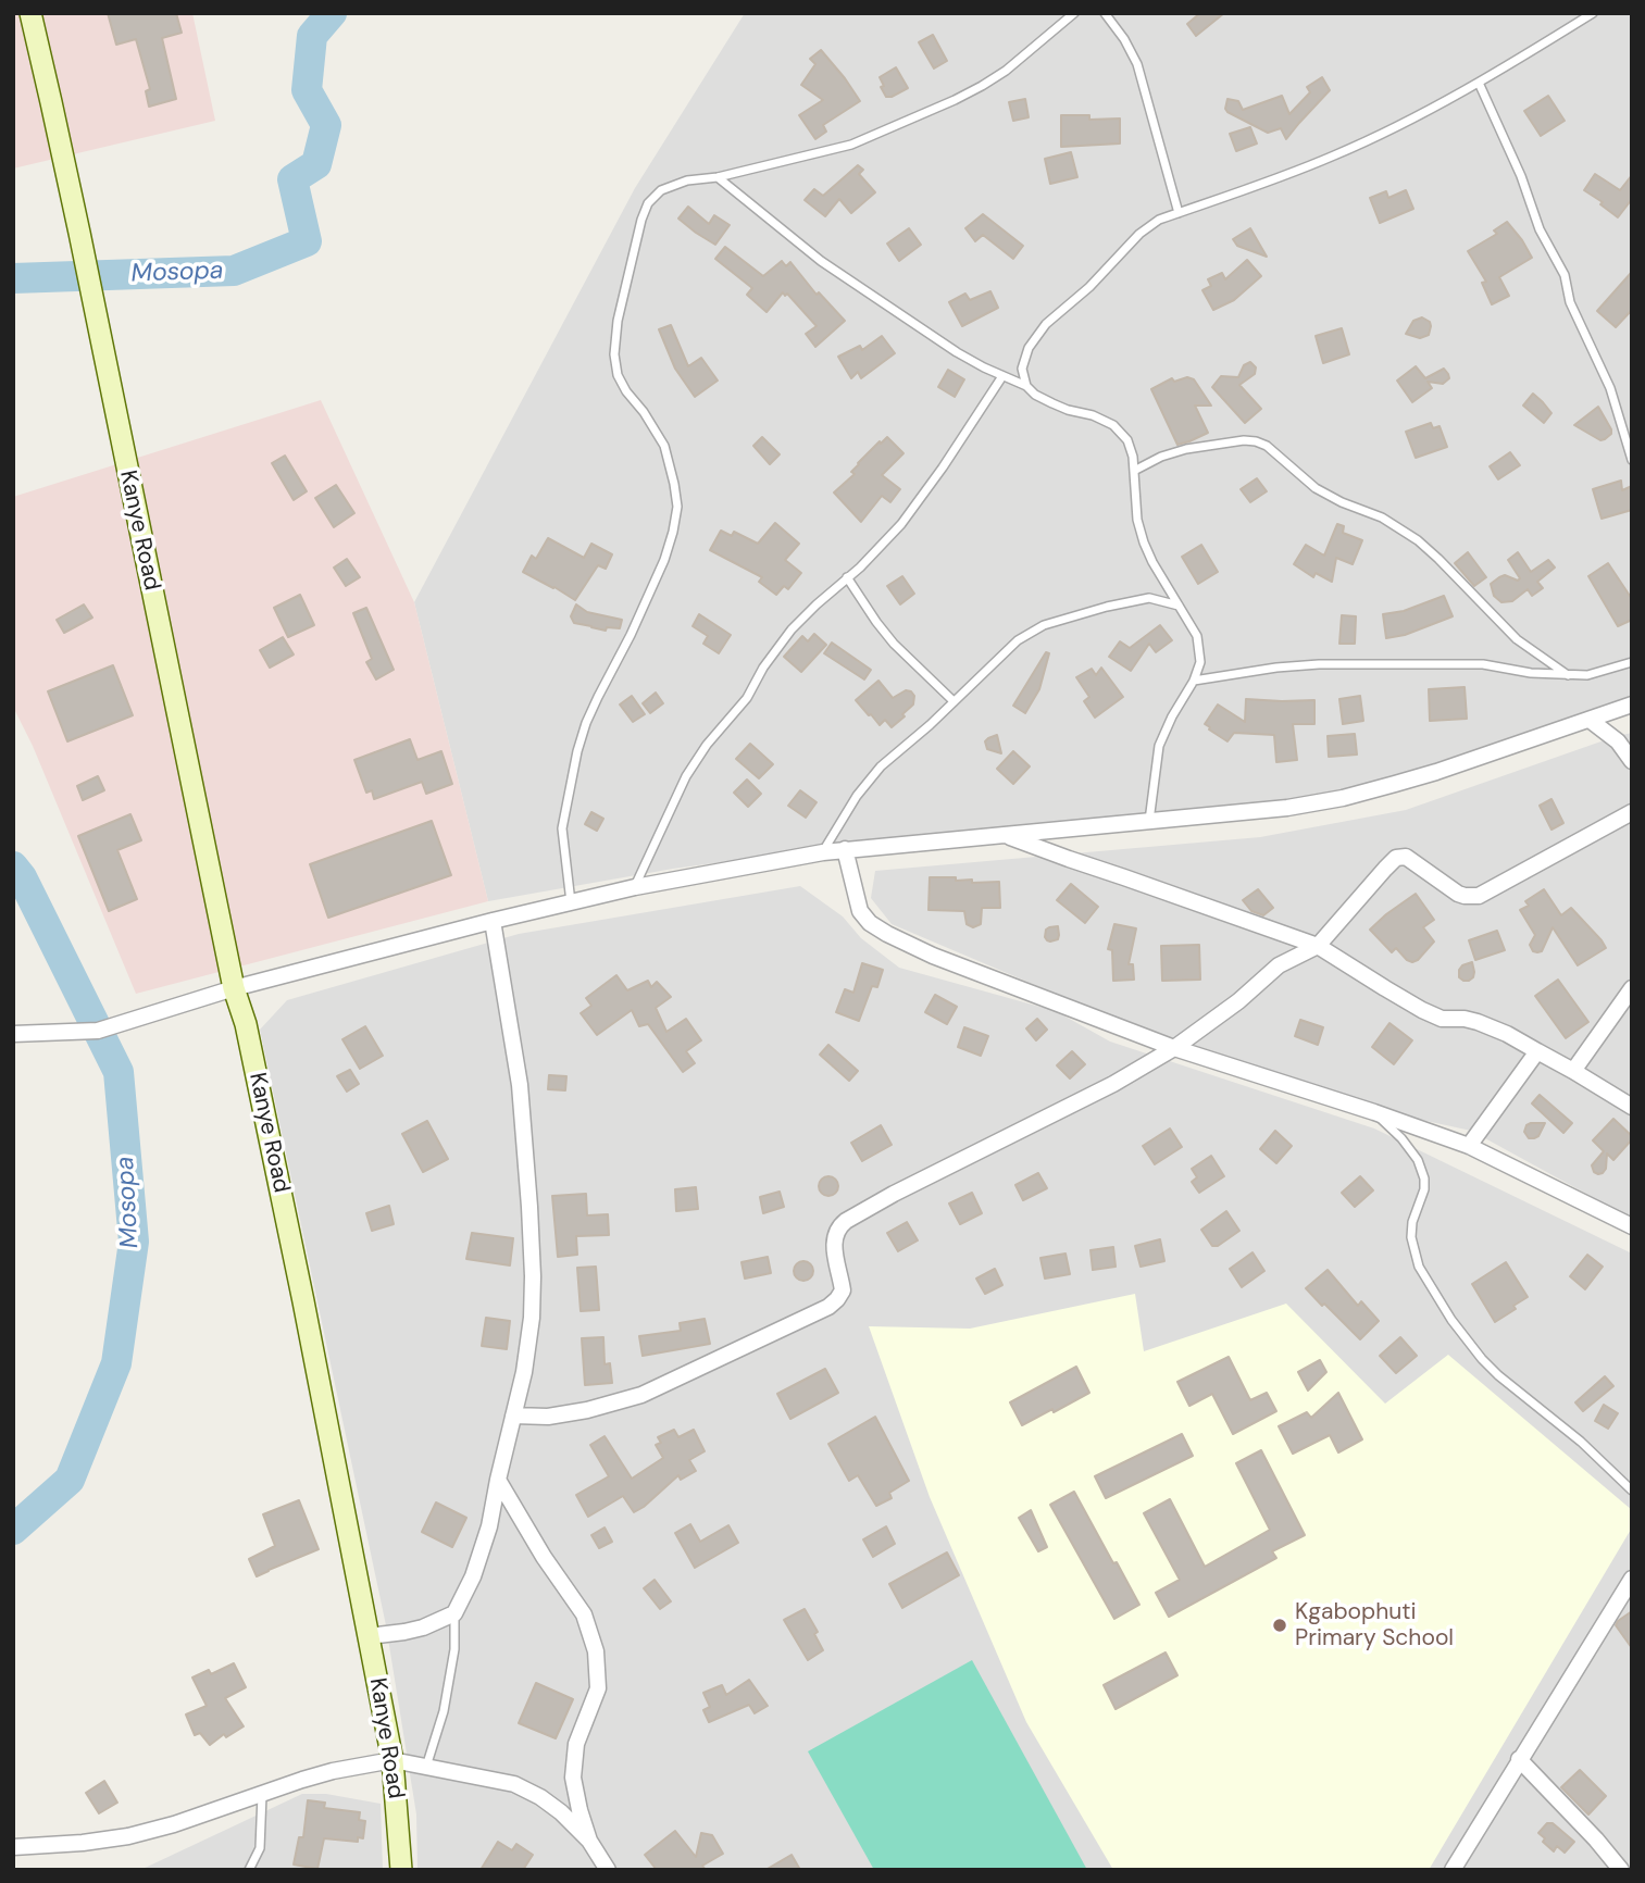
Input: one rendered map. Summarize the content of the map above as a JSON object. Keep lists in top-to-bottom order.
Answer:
{
  "streets": {
    "main road": ["Kanye Road"]
  },
  "water": ["Mosopa"],
  "places": ["Kgabophuti Primary School"]
}
